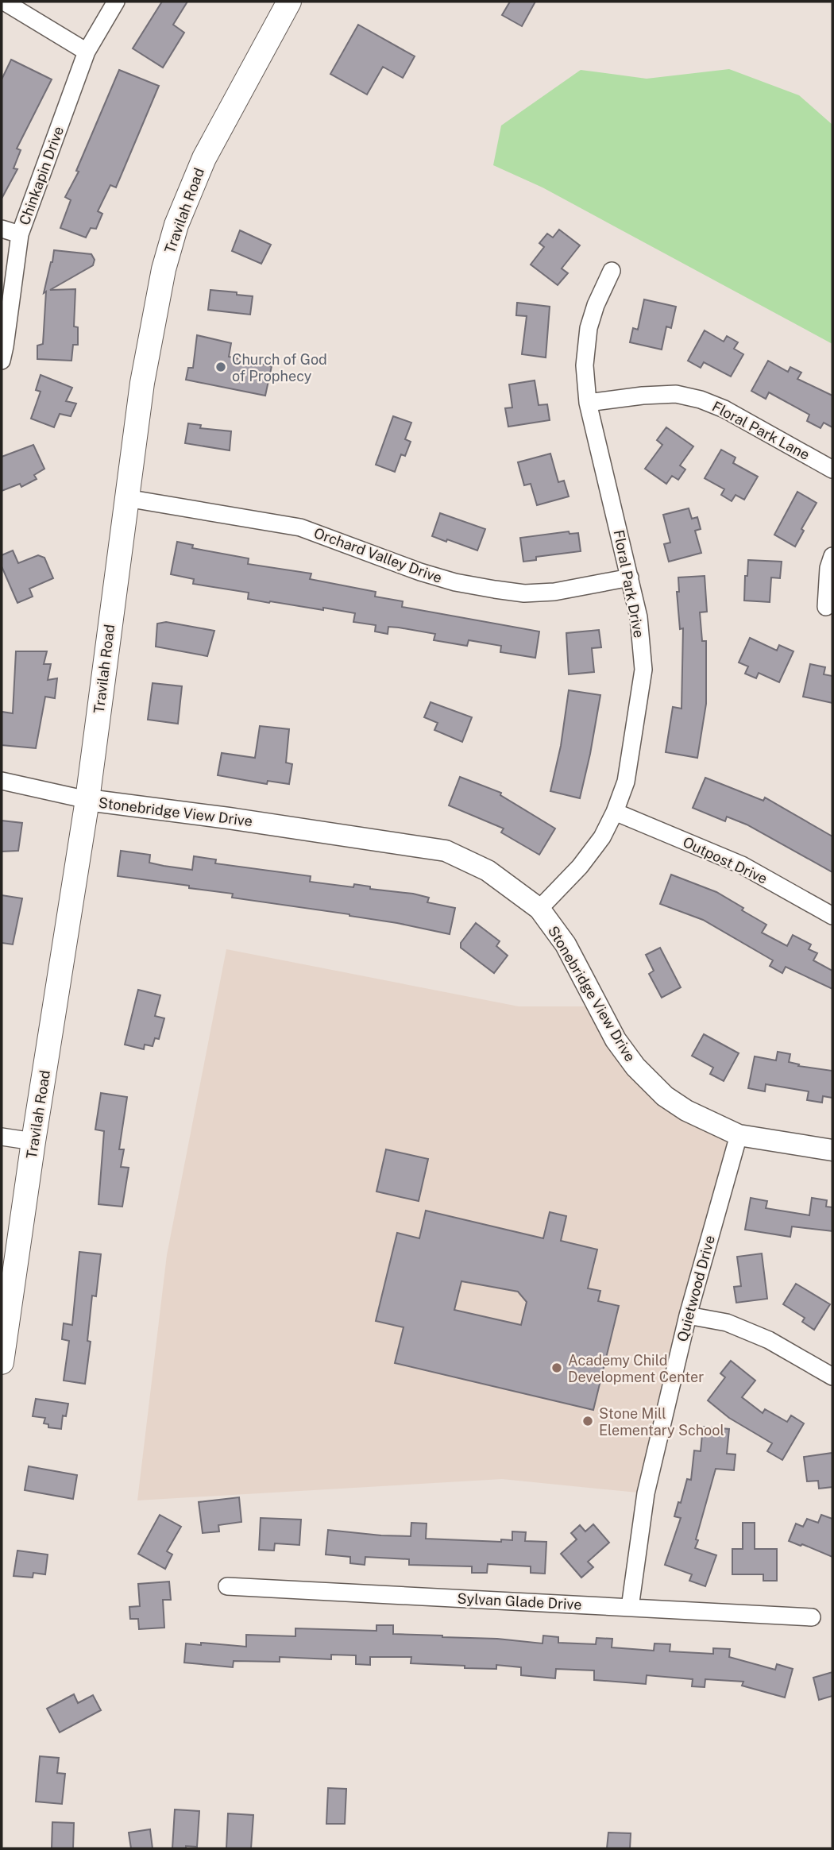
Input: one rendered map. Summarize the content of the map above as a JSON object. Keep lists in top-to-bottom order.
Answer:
{
  "streets": {
    "main road": ["Travilah Road"],
    "street": [
      "Chinkapin Drive",
      "Floral Park Lane",
      "Orchard Valley Drive",
      "Floral Park Drive",
      "Stonebridge View Drive",
      "Outpost Drive",
      "Quietwood Drive",
      "Sylvan Glade Drive"
    ]
  },
  "crossings": [
    ["Travilah Road", "Orchard Valley Drive"],
    ["Travilah Road", "Stonebridge View Drive"],
    ["Floral Park Lane", "Floral Park Drive"],
    ["Orchard Valley Drive", "Floral Park Drive"],
    ["Floral Park Drive", "Stonebridge View Drive"],
    ["Floral Park Drive", "Outpost Drive"],
    ["Stonebridge View Drive", "Quietwood Drive"],
    ["Quietwood Drive", "Sylvan Glade Drive"]
  ],
  "places": ["Church of God of Prophecy", "Academy Child Development Center", "Stone Mill Elementary School"]
}
